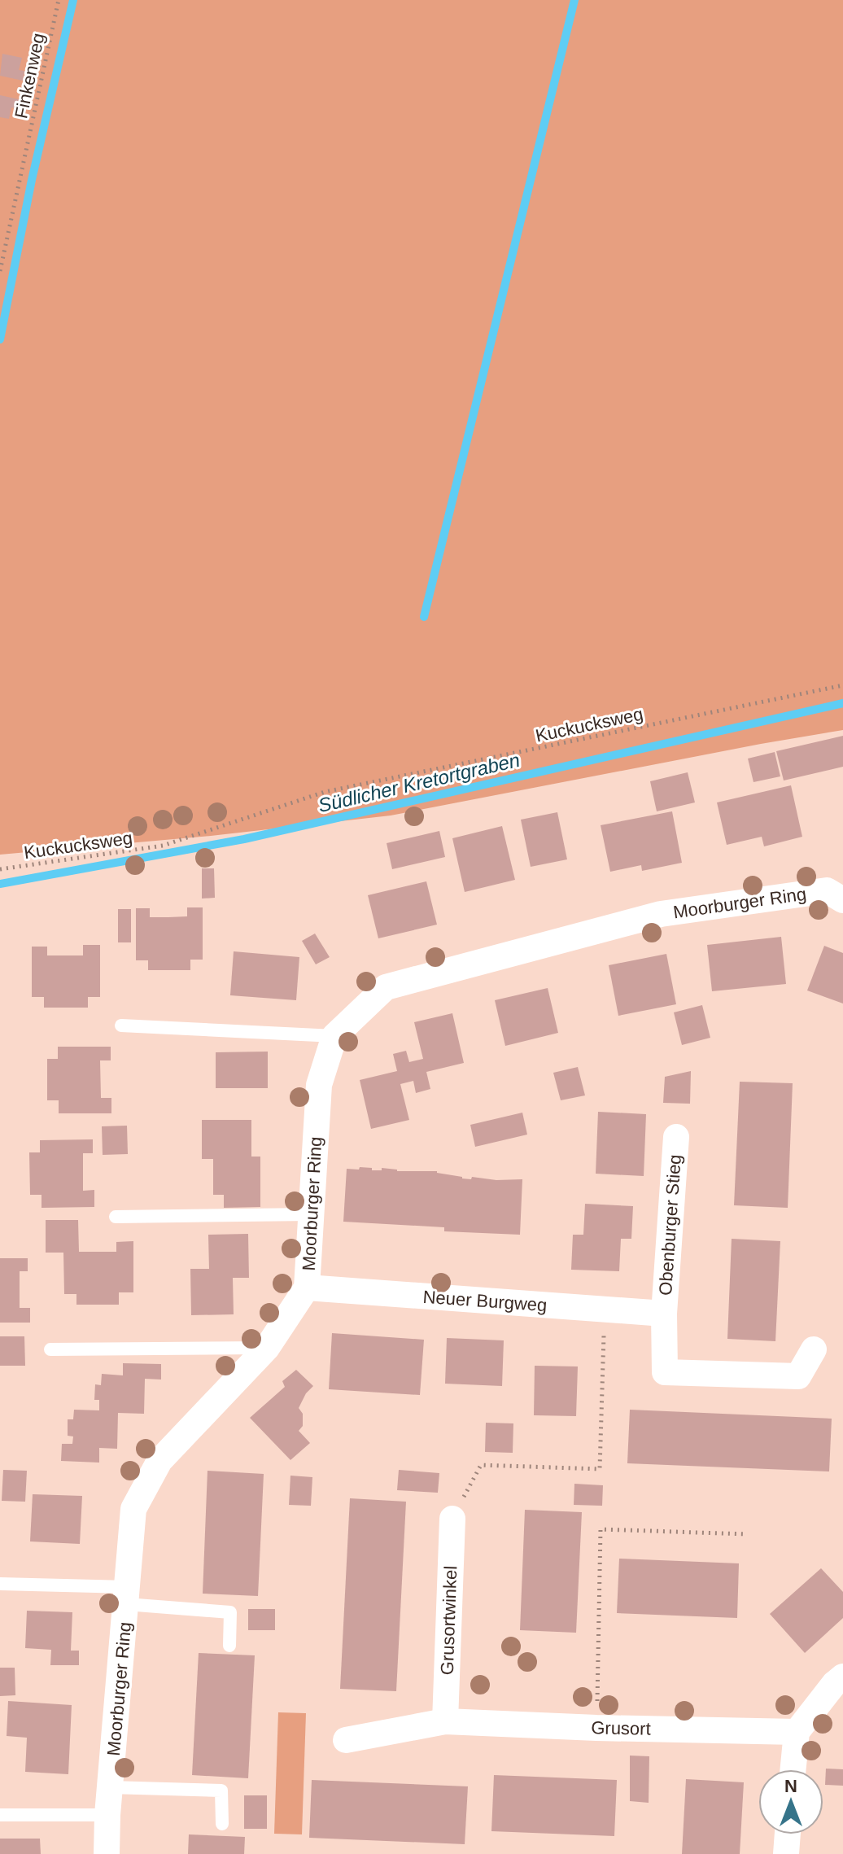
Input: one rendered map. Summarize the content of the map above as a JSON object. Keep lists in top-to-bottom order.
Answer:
{
  "streets": {
    "street": [
      "Moorburger Ring",
      "Obenburger Stieg",
      "Neuer Burgweg",
      "Grusortwinkel",
      "Grusort"
    ],
    "path": ["Finkenweg", "Kuckucksweg"]
  },
  "crossings": [
    ["Moorburger Ring", "Neuer Burgweg"],
    ["Obenburger Stieg", "Neuer Burgweg"],
    ["Grusortwinkel", "Grusort"]
  ],
  "water": ["Südlicher Kretortgraben"],
  "north": "top"
}
